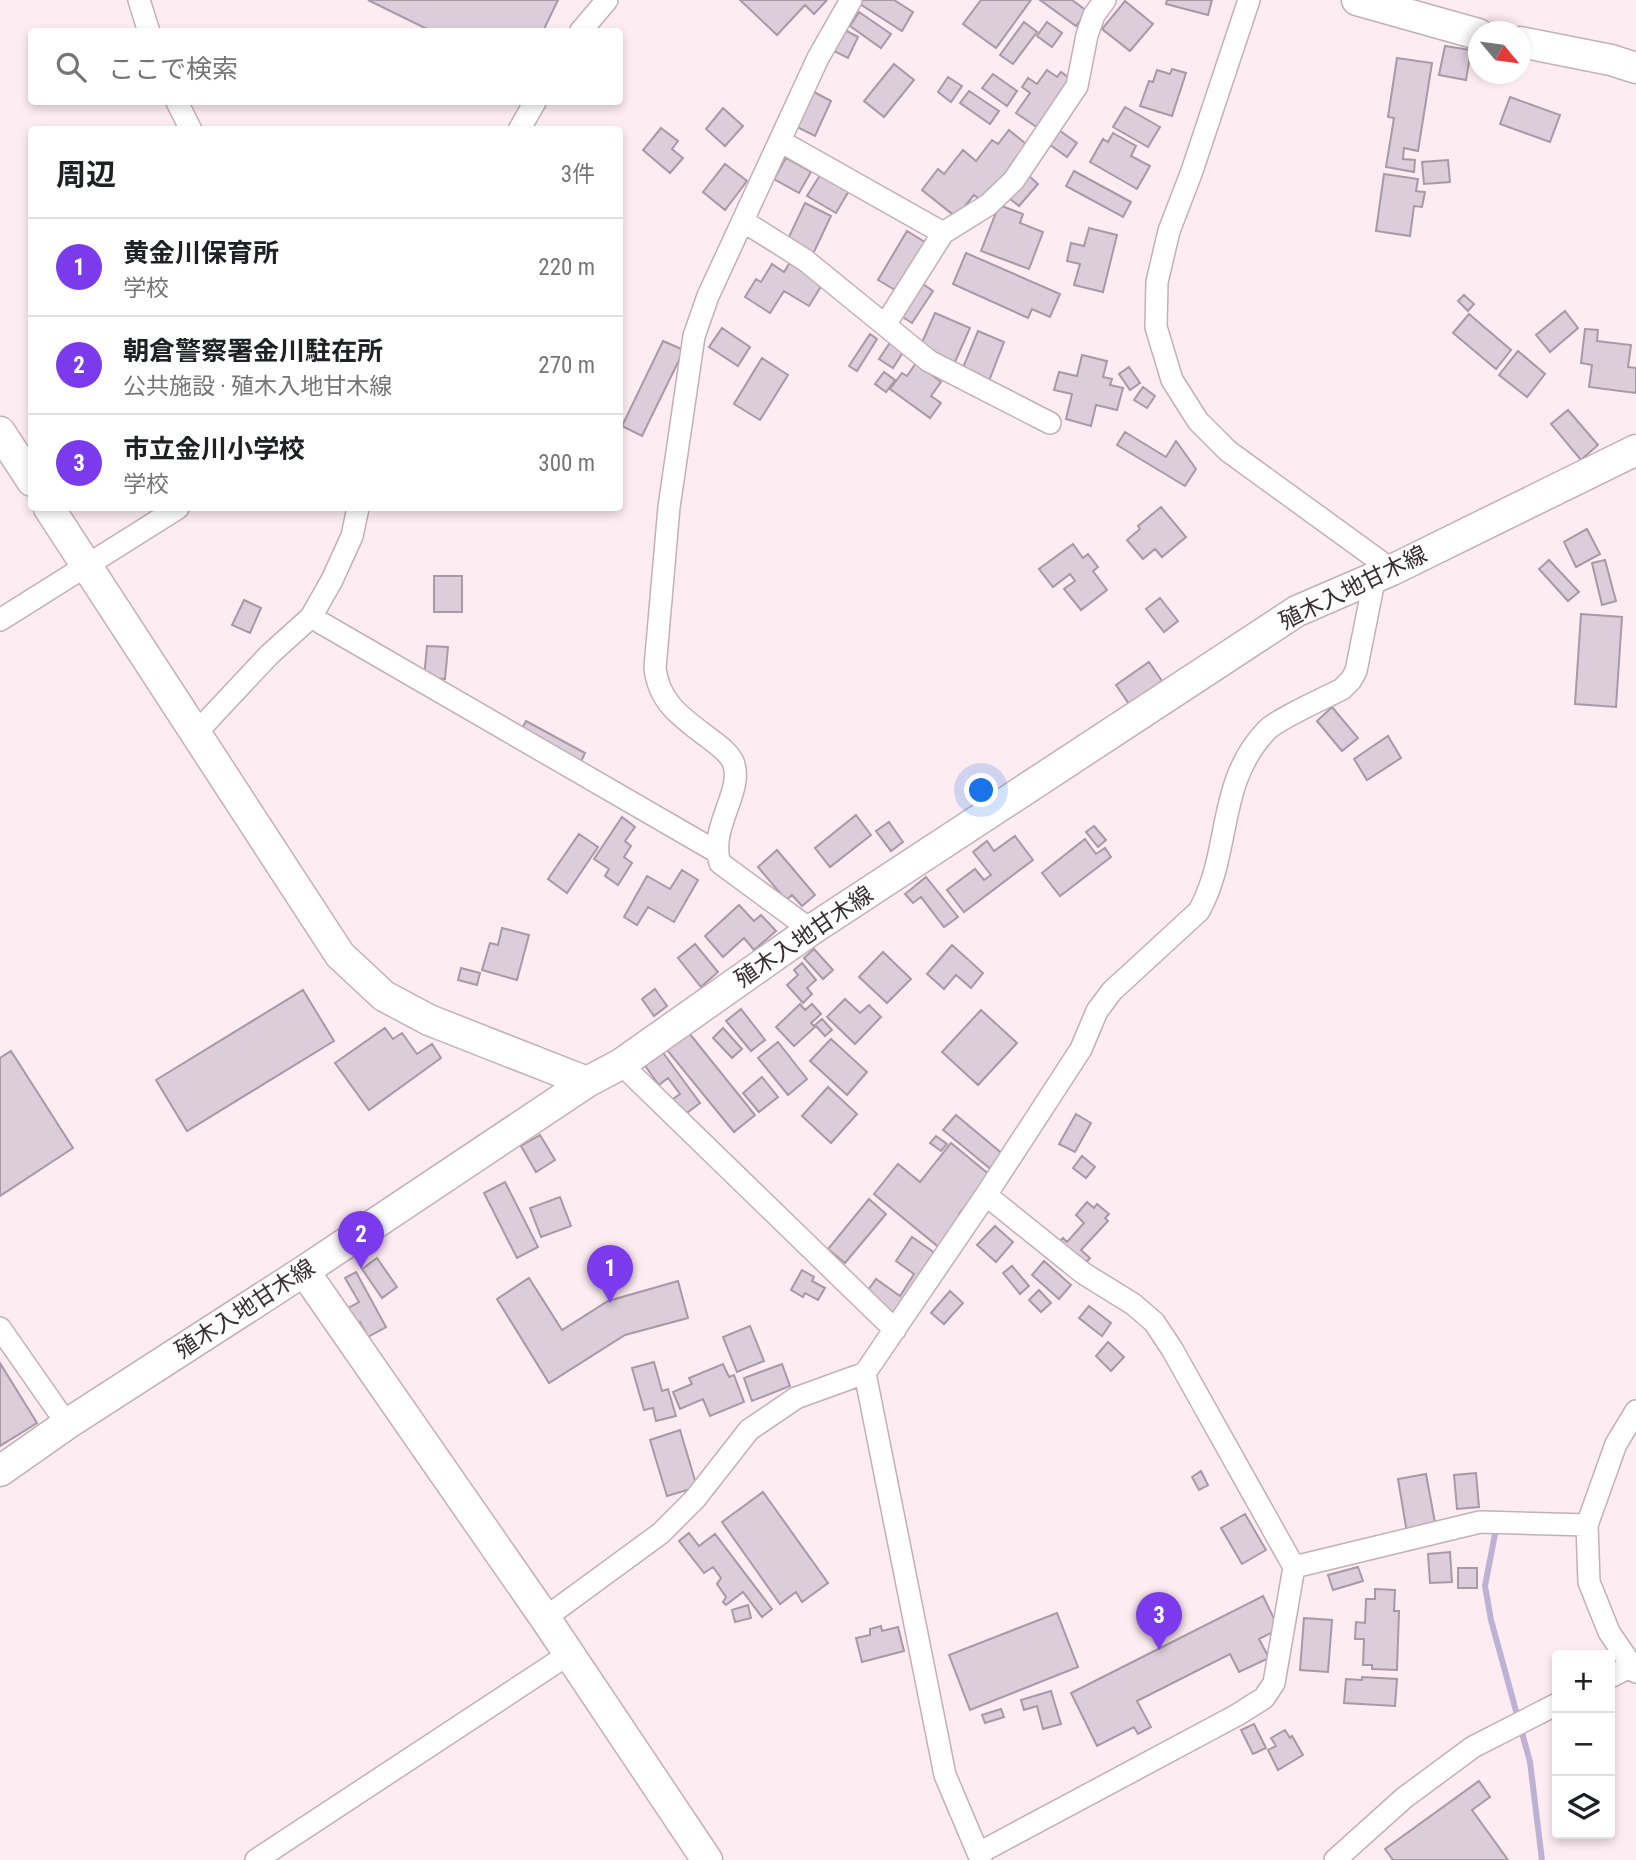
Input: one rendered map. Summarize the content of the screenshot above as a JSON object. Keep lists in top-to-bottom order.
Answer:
{
  "streets": {
    "main road": ["殖木入地甘木線"]
  },
  "north": "bottom right",
  "page": {
    "search": "ここで検索",
    "heading": ["周辺", "3件"],
    "list": [
      {
        "mark": "1",
        "name": "黄金川保育所",
        "note": "学校",
        "value": "220 m"
      },
      {
        "mark": "2",
        "name": "朝倉警察署金川駐在所",
        "note": "公共施設 · 殖木入地甘木線",
        "value": "270 m"
      },
      {
        "mark": "3",
        "name": "市立金川小学校",
        "note": "学校",
        "value": "300 m"
      }
    ],
    "pins": ["2", "1", "3"],
    "map_buttons": ["+", "−"]
  }
}
